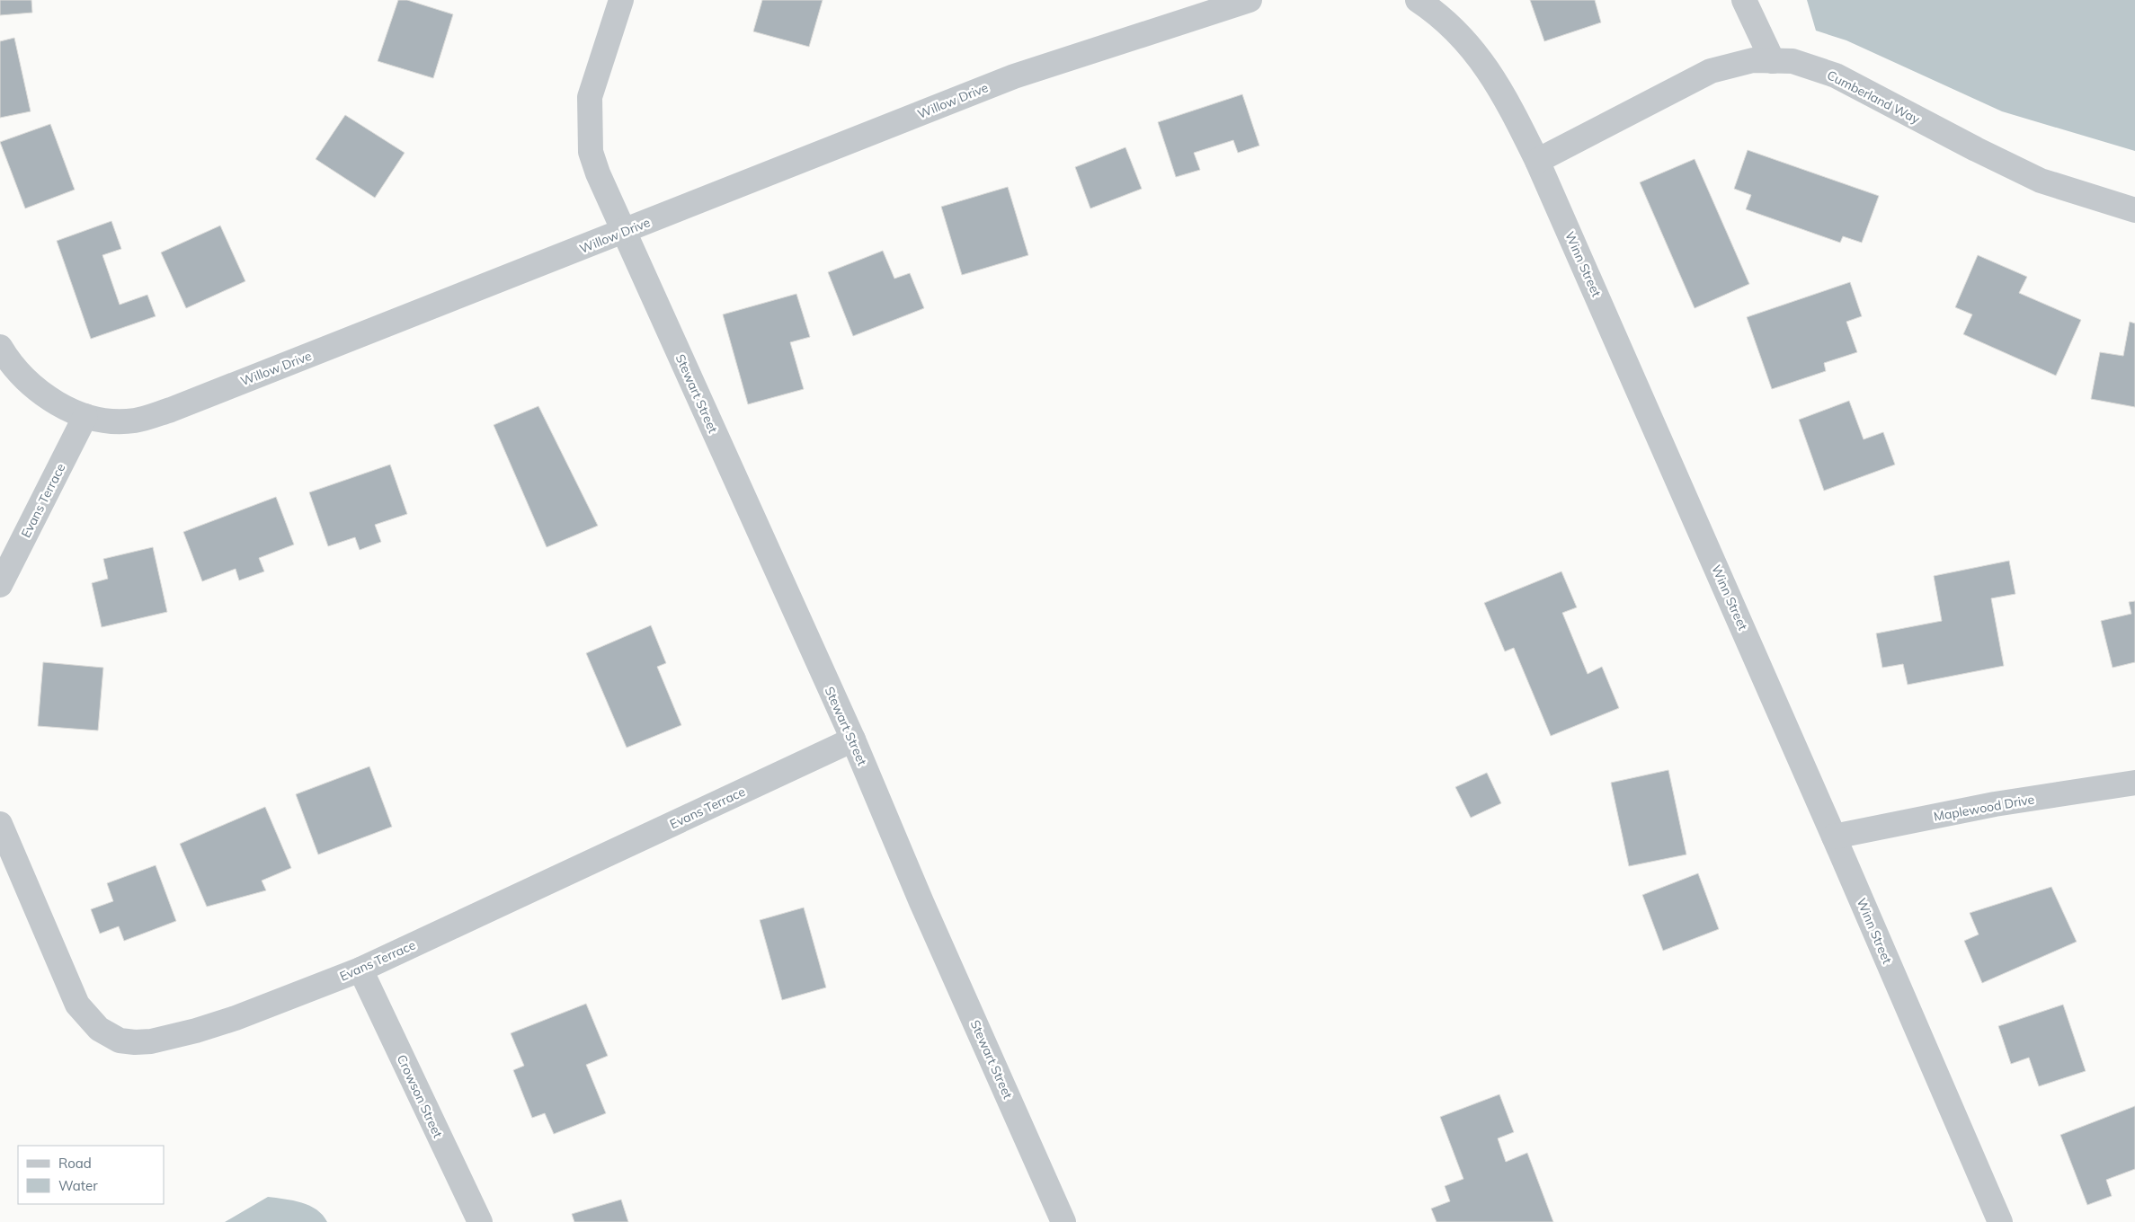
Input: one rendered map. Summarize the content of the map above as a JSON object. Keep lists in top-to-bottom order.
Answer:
{
  "streets": {
    "street": [
      "Cumberland Way",
      "Willow Drive",
      "Winn Street",
      "Stewart Street",
      "Evans Terrace",
      "Maplewood Drive",
      "Crowson Street"
    ]
  },
  "crossings": [
    ["Cumberland Way", "Winn Street"],
    ["Willow Drive", "Stewart Street"],
    ["Willow Drive", "Evans Terrace"],
    ["Winn Street", "Maplewood Drive"],
    ["Stewart Street", "Evans Terrace"],
    ["Evans Terrace", "Crowson Street"]
  ],
  "legend": ["Road", "Water"]
}
